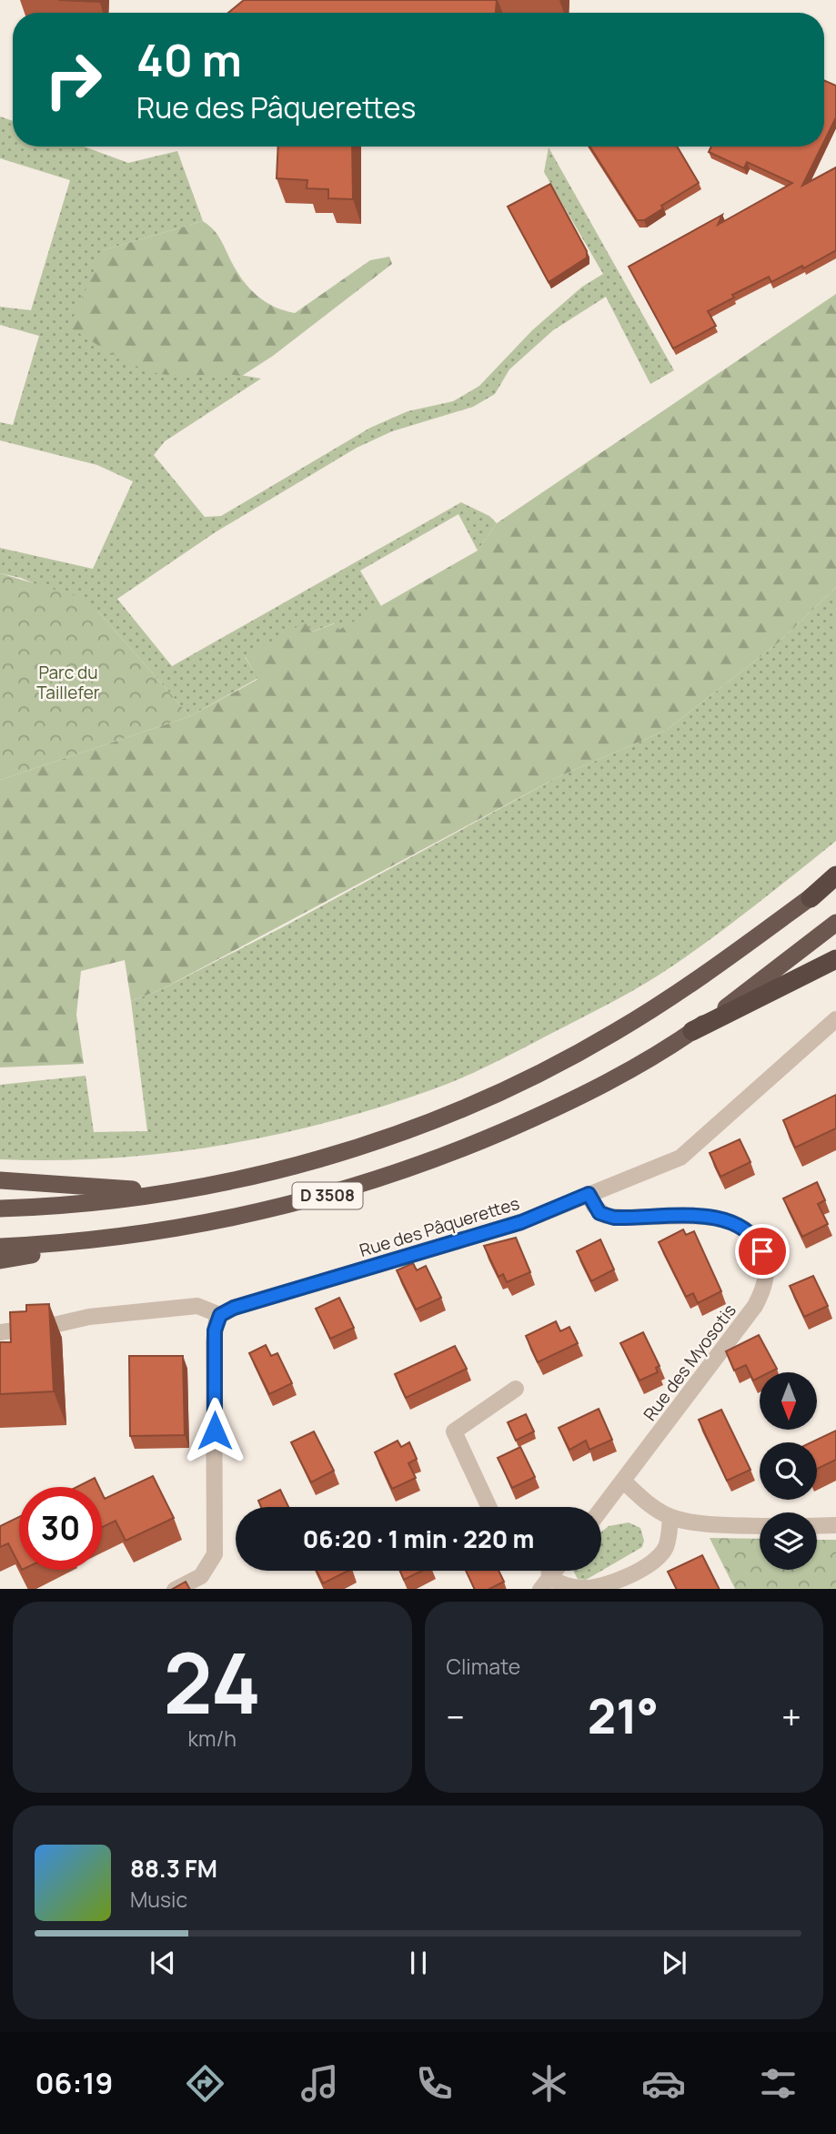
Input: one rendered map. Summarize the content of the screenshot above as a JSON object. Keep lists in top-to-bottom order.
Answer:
{
  "streets": {
    "highway": ["D 3508"],
    "street": ["Rue des Pâquerettes", "Rue des Myosotis"]
  },
  "crossings": [
    ["Rue des Pâquerettes", "Rue des Myosotis"]
  ],
  "parks": ["Parc du Taillefer"],
  "north": "bottom",
  "page": {
    "turn": ["40 m", "Rue des Pâquerettes"],
    "limit": "30",
    "trip": "06:20 · 1 min · 220 m",
    "tile": [
      ["24", "km/h"],
      "Climate"
    ],
    "heat": ["−", "21°", "+"],
    "song": ["88.3 FM", "Music"],
    "tabs": "06:19"
  }
}
